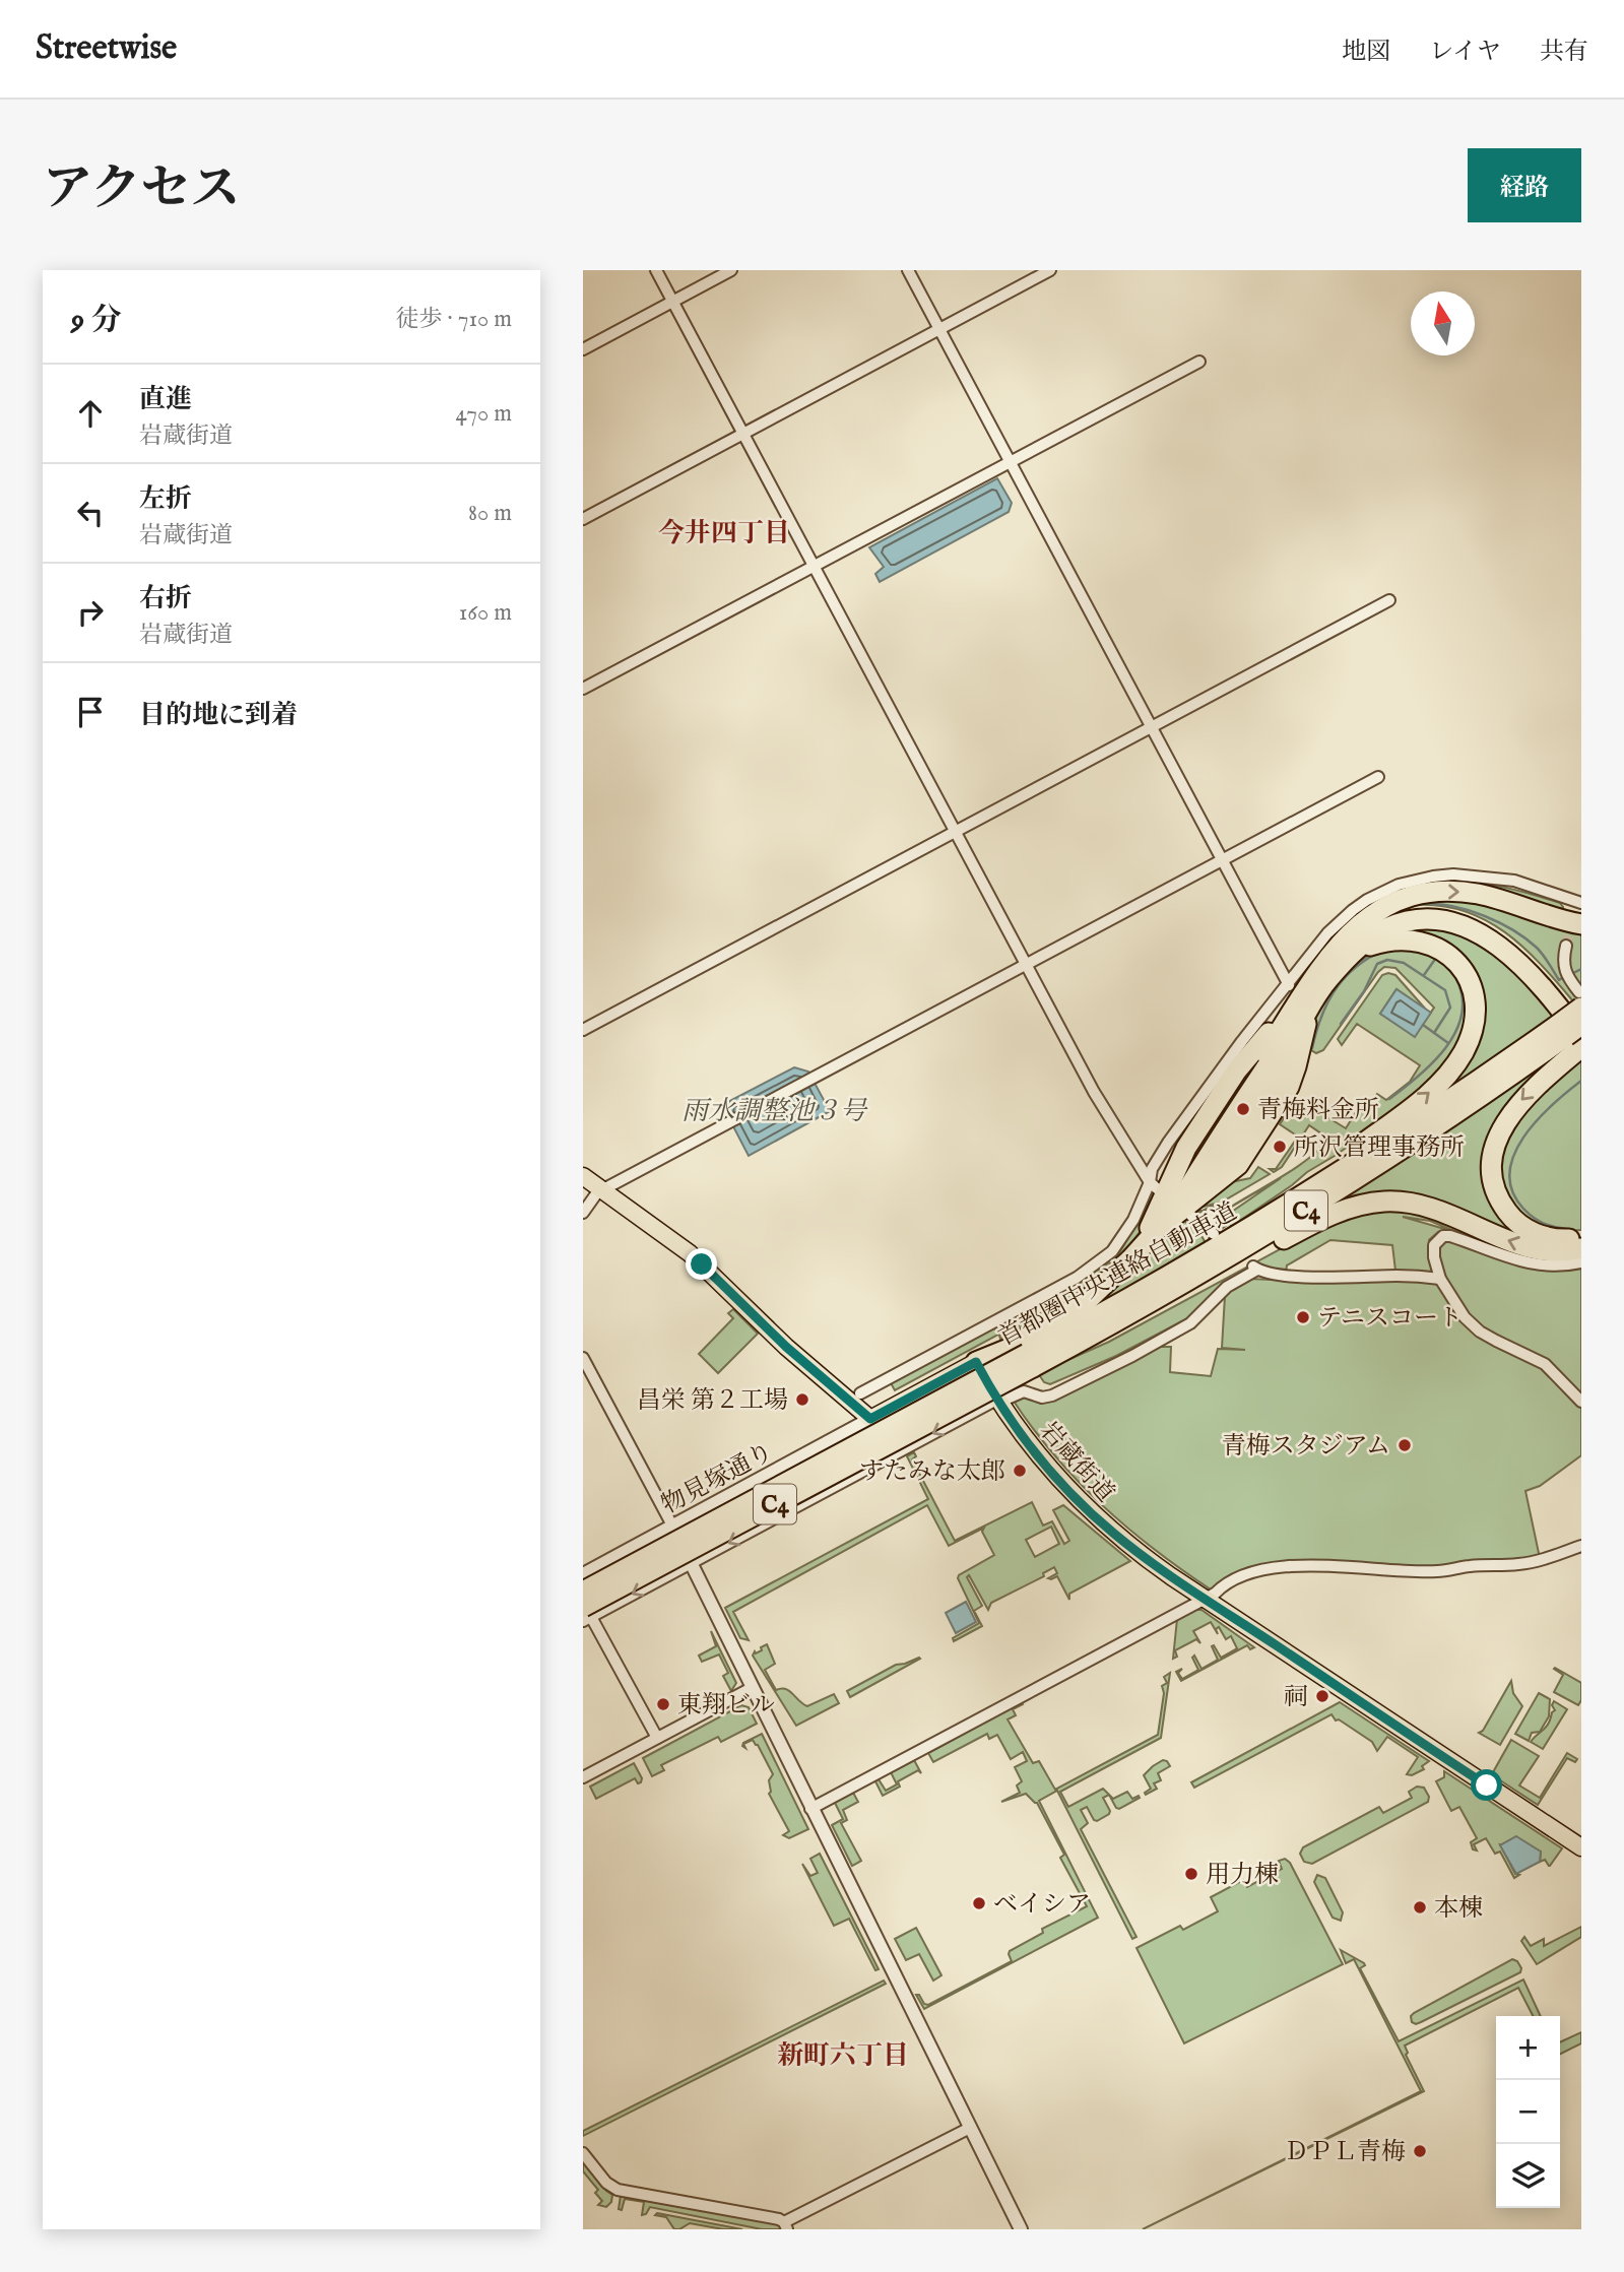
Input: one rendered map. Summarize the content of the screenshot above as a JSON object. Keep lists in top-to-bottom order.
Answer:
{
  "streets": {
    "highway": ["C4", "首都圏中央連絡自動車道"],
    "main road": ["岩蔵街道"],
    "street": ["物見塚通り"]
  },
  "districts": ["今井四丁目", "新町六丁目"],
  "water": ["雨水調整池３号"],
  "places": [
    "青梅料金所",
    "所沢管理事務所",
    "テニスコート",
    "昌栄 第２工場",
    "青梅スタジアム",
    "すたみな太郎",
    "祠",
    "東翔ビル",
    "用力棟",
    "ベイシア",
    "本棟",
    "ＤＰＬ青梅"
  ],
  "north": "top",
  "page": {
    "header": "Streetwise",
    "nav": ["地図", "レイヤ", "共有"],
    "title": "アクセス",
    "buttons": "経路",
    "heading": ["9 分", "徒歩 · 710 m"],
    "list": [
      ["直進", "岩蔵街道", "470 m"],
      ["左折", "岩蔵街道", "80 m"],
      ["右折", "岩蔵街道", "160 m"],
      "目的地に到着"
    ],
    "map_buttons": ["+", "−"]
  }
}
